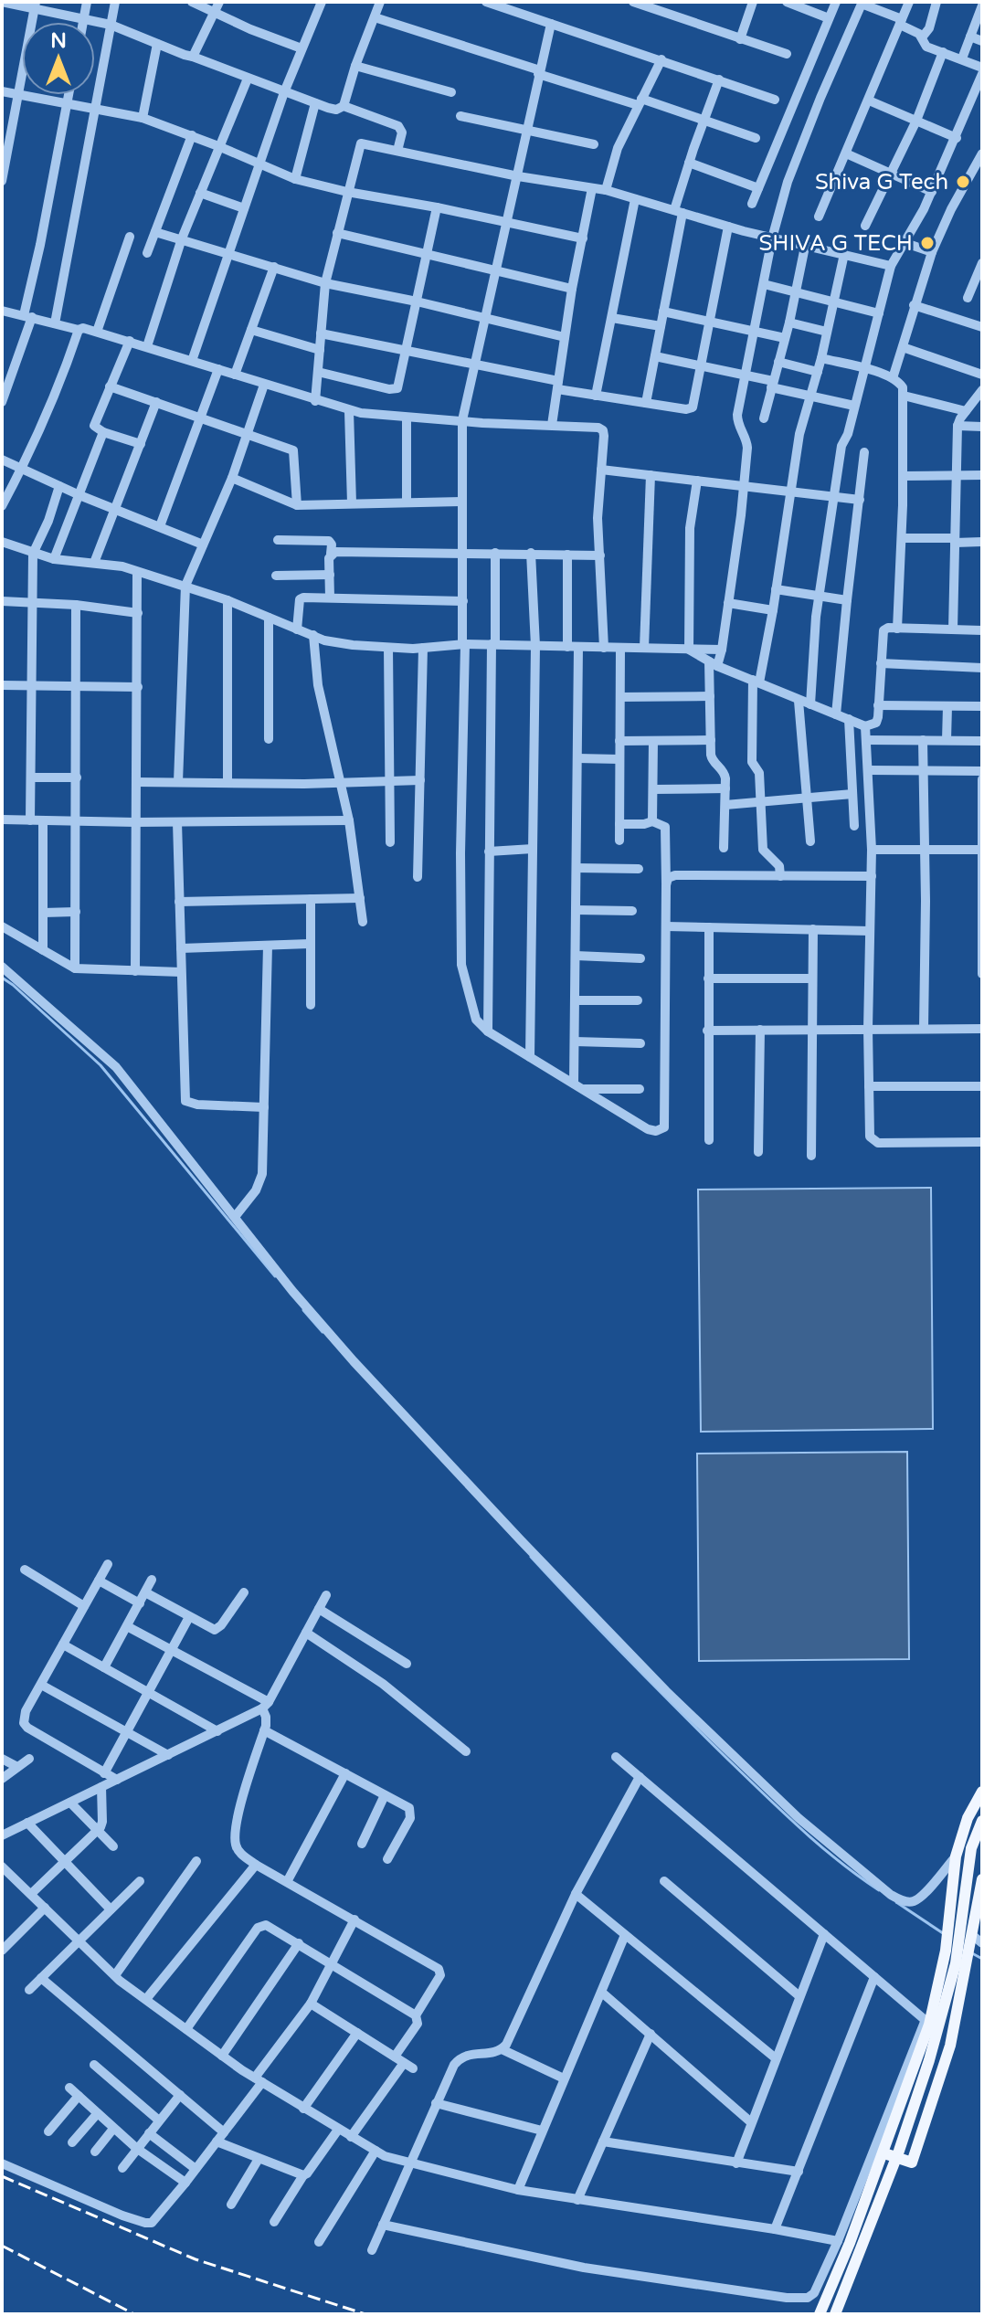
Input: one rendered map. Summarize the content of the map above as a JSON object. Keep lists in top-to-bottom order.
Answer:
{
  "places": ["Shiva G Tech", "SHIVA G TECH"],
  "north": "top"
}
